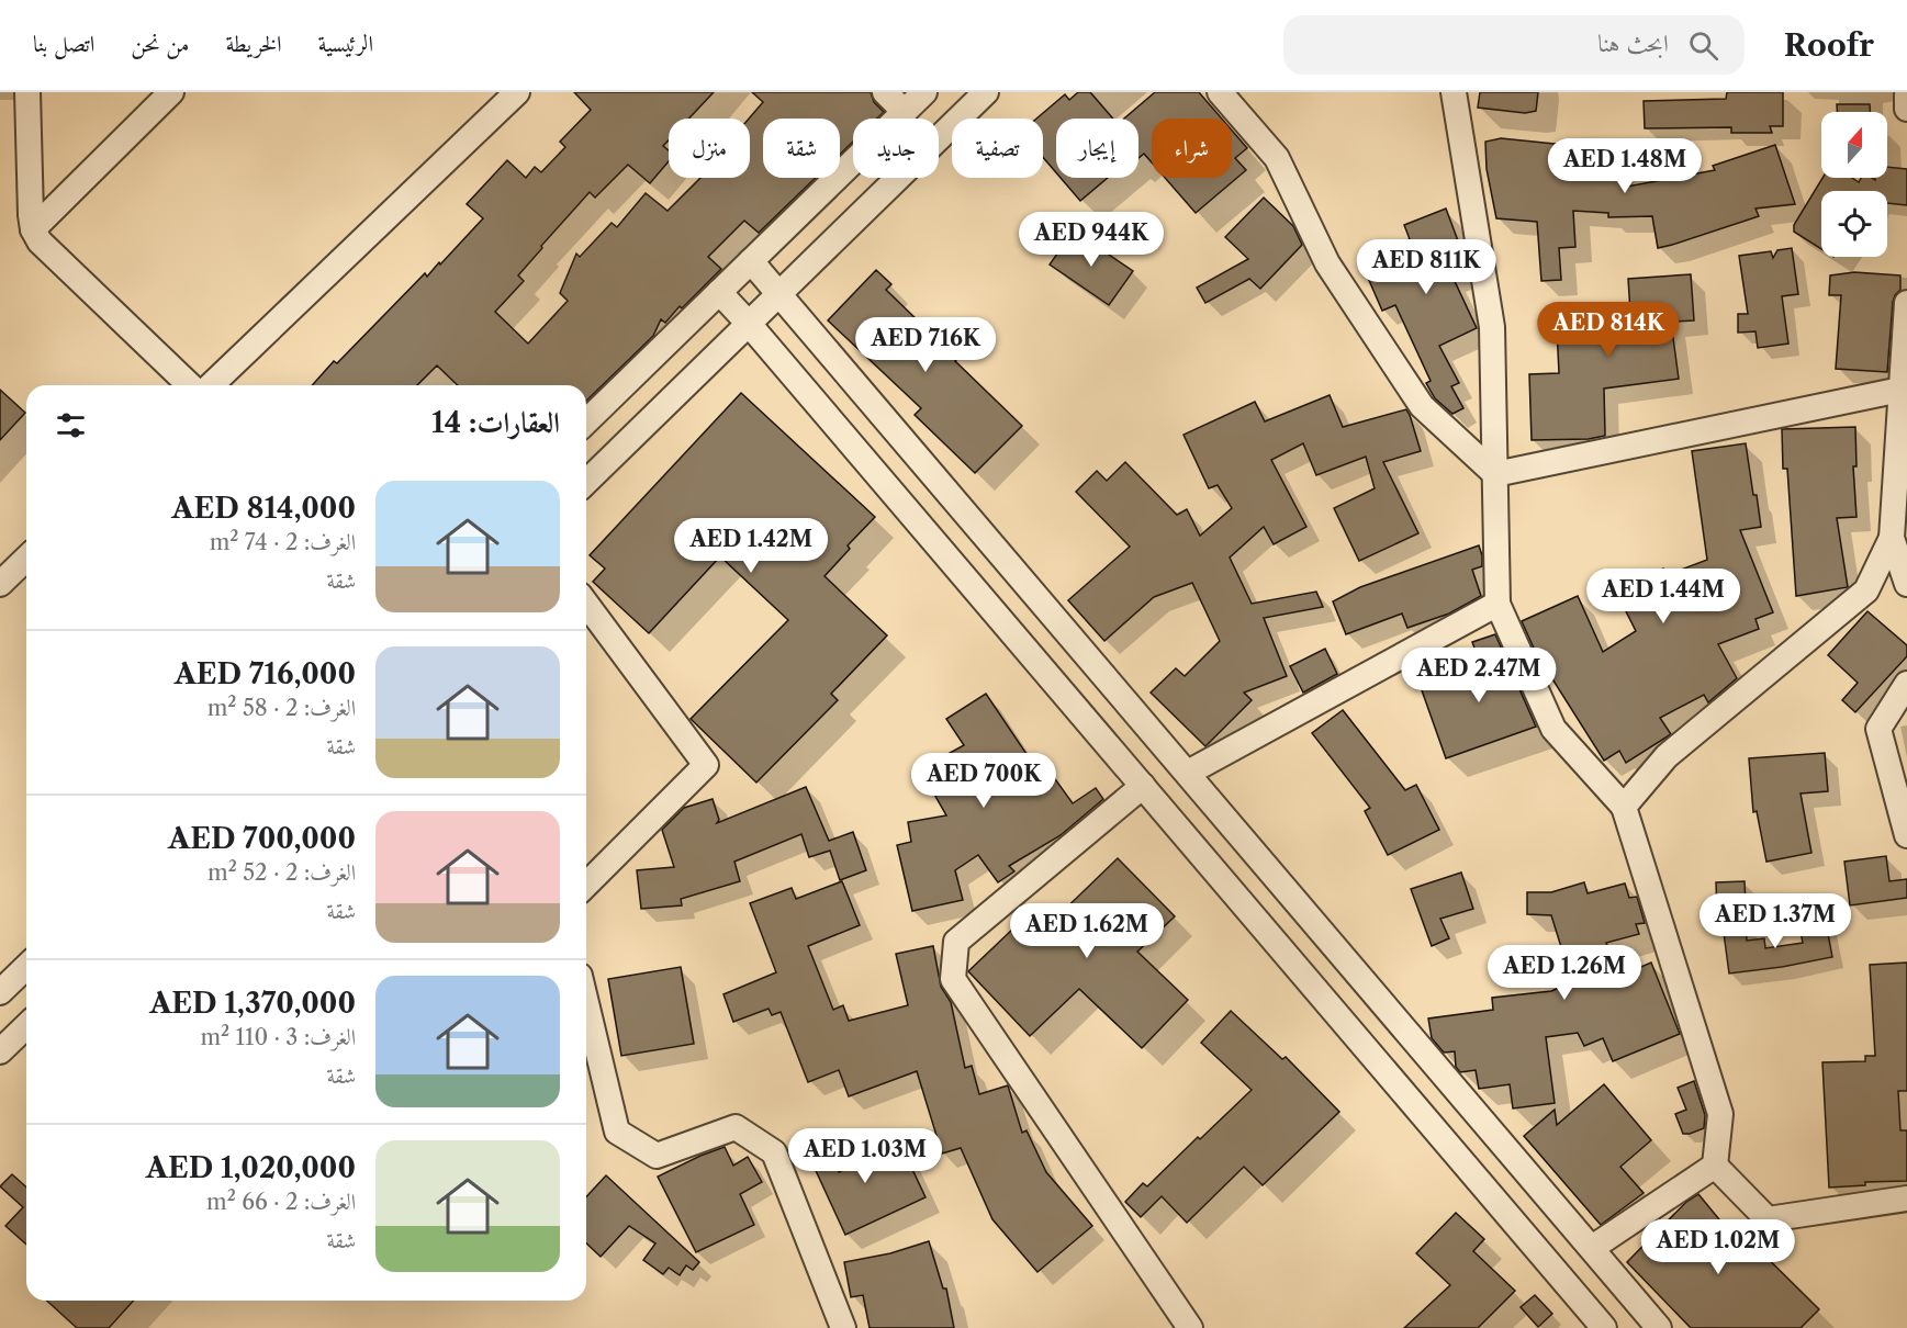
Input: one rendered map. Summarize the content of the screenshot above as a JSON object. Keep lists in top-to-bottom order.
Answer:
{
  "north": "top",
  "page": {
    "header": "Roofr",
    "search": "ابحث هنا",
    "nav": [
      "الرئيسية",
      "الخريطة",
      "من نحن",
      "اتصل بنا"
    ],
    "chip": [
      "شراء",
      "إيجار",
      "تصفية",
      "جديد",
      "شقة",
      "منزل"
    ],
    "price": [
      "AED 1.48M",
      "AED 944K",
      "AED 811K",
      "AED 814K",
      "AED 716K",
      "AED 1.42M",
      "AED 1.44M",
      "AED 2.47M",
      "AED 700K",
      "AED 1.37M",
      "AED 1.62M",
      "AED 1.26M",
      "AED 1.03M",
      "AED 1.02M"
    ],
    "heading": "العقارات: 14",
    "list": [
      {
        "name": "AED 814,000",
        "note": "الغرف: 2 · 74 m² · شقة"
      },
      {
        "name": "AED 716,000",
        "note": "الغرف: 2 · 58 m² · شقة"
      },
      {
        "name": "AED 700,000",
        "note": "الغرف: 2 · 52 m² · شقة"
      },
      {
        "name": "AED 1,370,000",
        "note": "الغرف: 3 · 110 m² · شقة"
      },
      {
        "name": "AED 1,020,000",
        "note": "الغرف: 2 · 66 m² · شقة"
      }
    ]
  }
}
